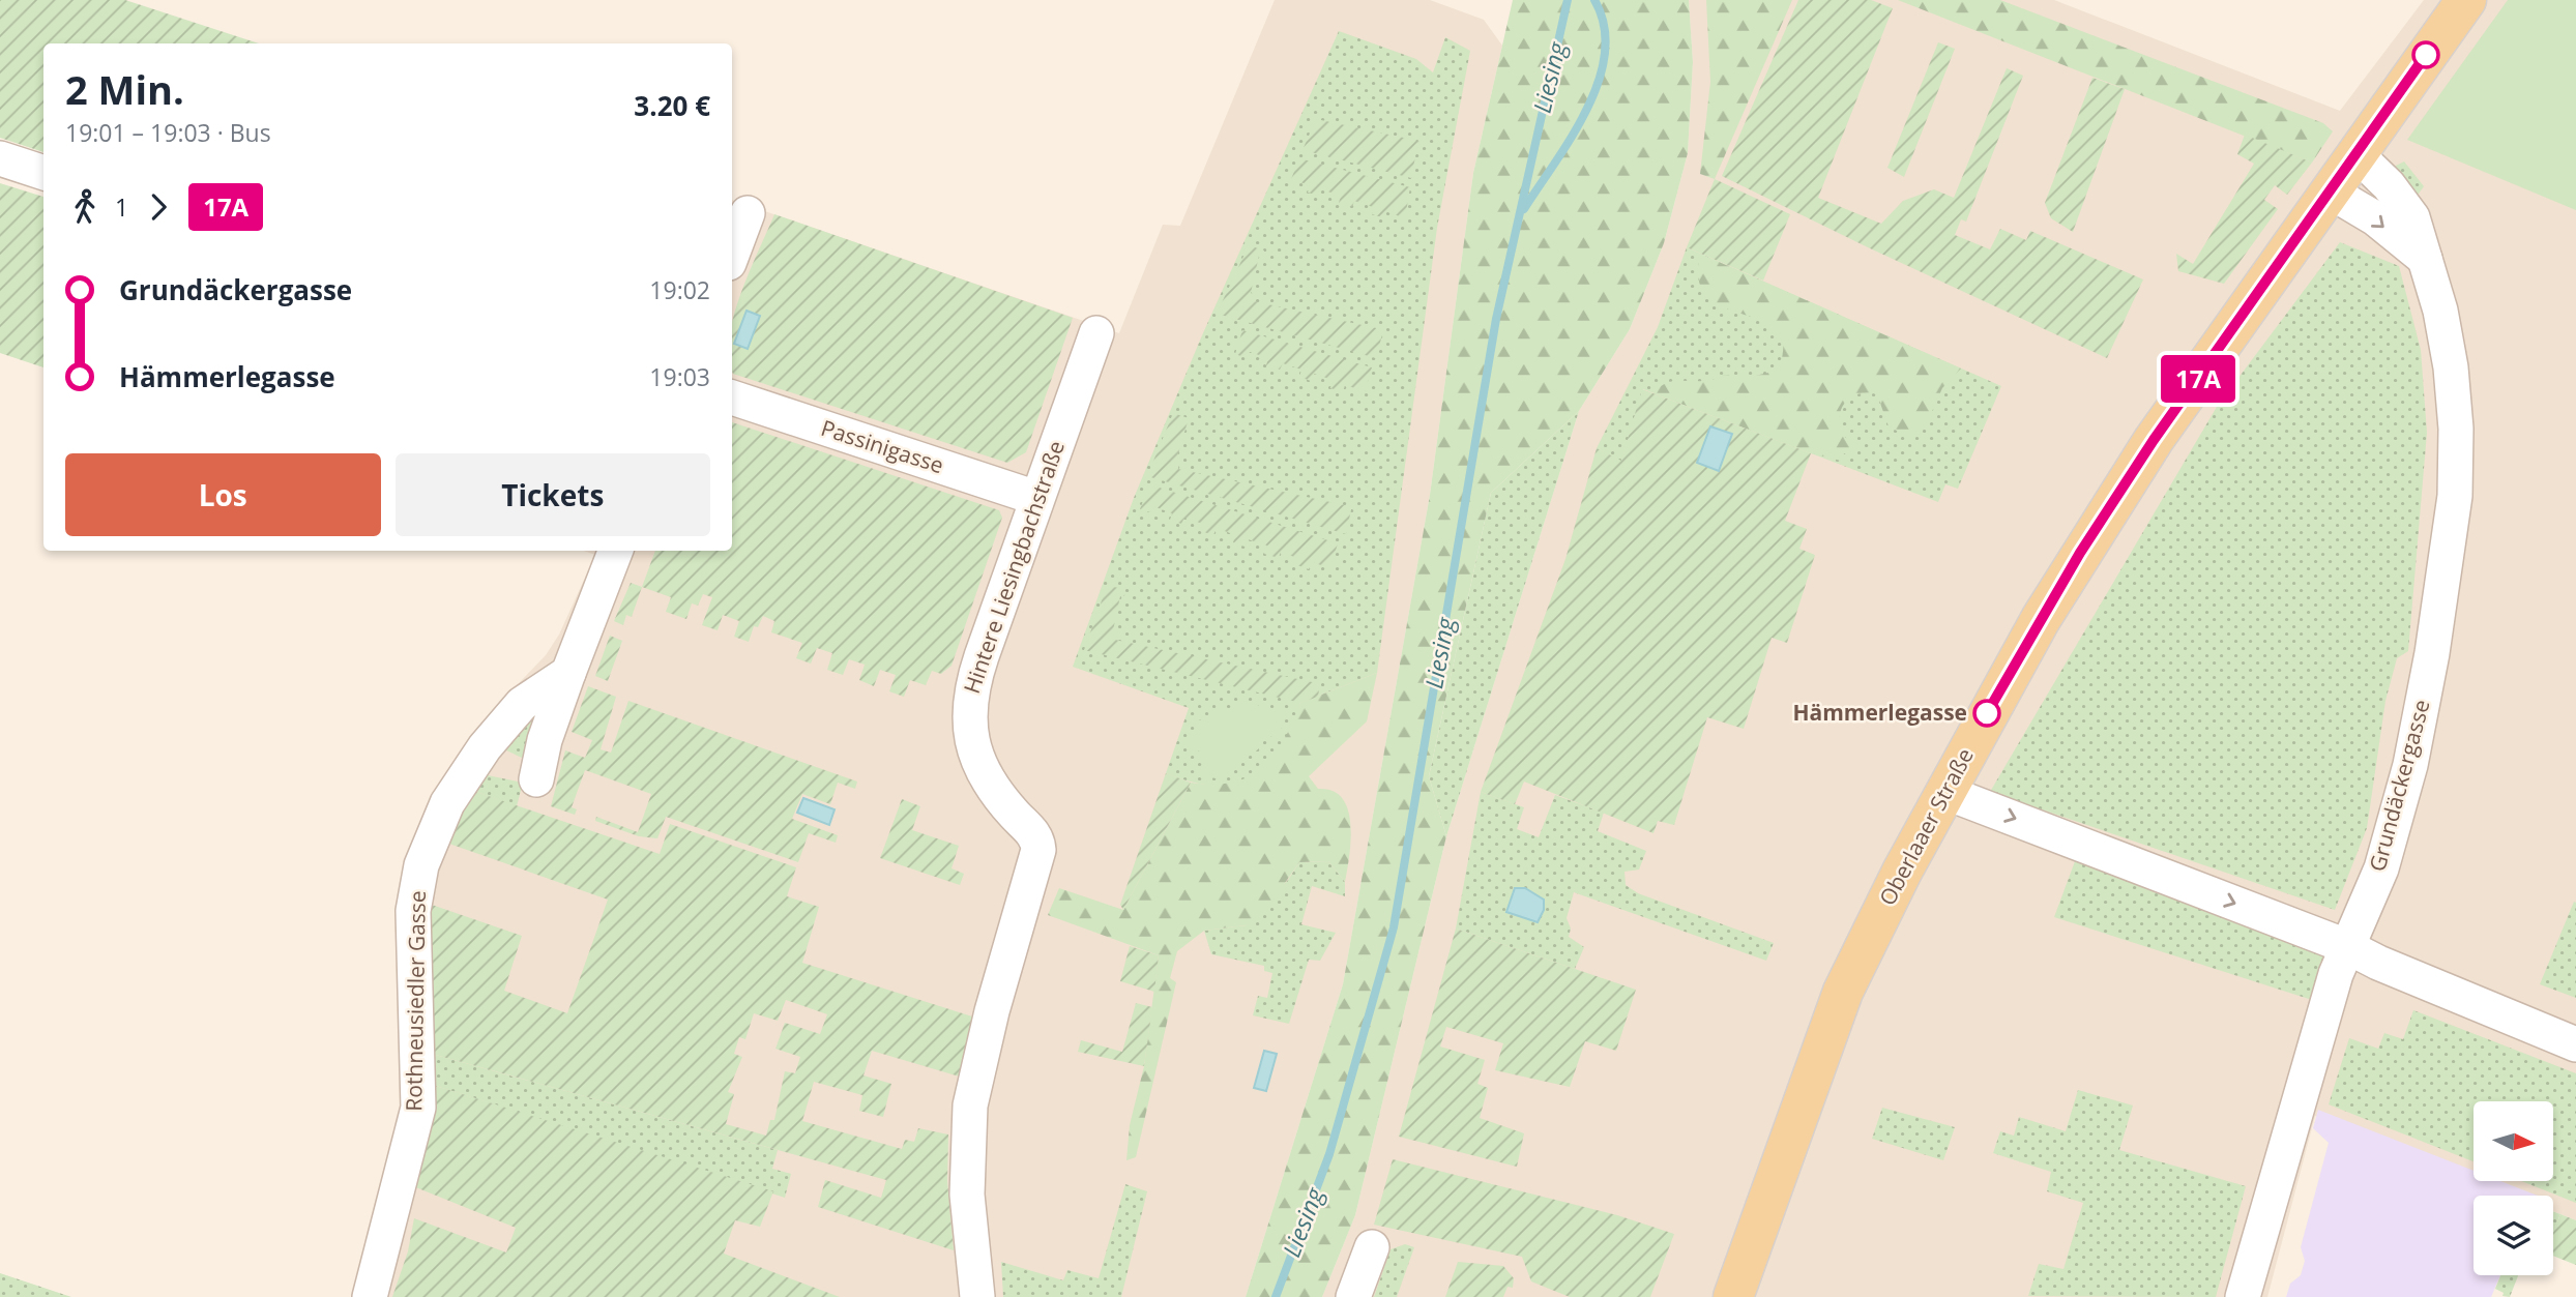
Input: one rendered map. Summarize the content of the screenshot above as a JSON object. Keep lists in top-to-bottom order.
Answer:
{
  "streets": {
    "main road": ["Oberlaaer Straße"],
    "street": [
      "Passinigasse",
      "Hintere Liesingbachstraße",
      "Grundäckergasse",
      "Rothneusiedler Gasse"
    ]
  },
  "crossings": [
    ["Passinigasse", "Hintere Liesingbachstraße"],
    ["Grundäckergasse", "Oberlaaer Straße"]
  ],
  "water": ["Liesing"],
  "places": ["Hämmerlegasse"],
  "lines": ["bus line 17A"],
  "north": "right",
  "page": {
    "on_map": "17A",
    "heading": ["2 Min.", "19:01 – 19:03 · Bus", "3.20 €"],
    "legs": ["1", "17A"],
    "list": [
      {
        "name": "Grundäckergasse",
        "value": "19:02"
      },
      {
        "name": "Hämmerlegasse",
        "value": "19:03"
      }
    ],
    "buttons": ["Los", "Tickets"]
  }
}
